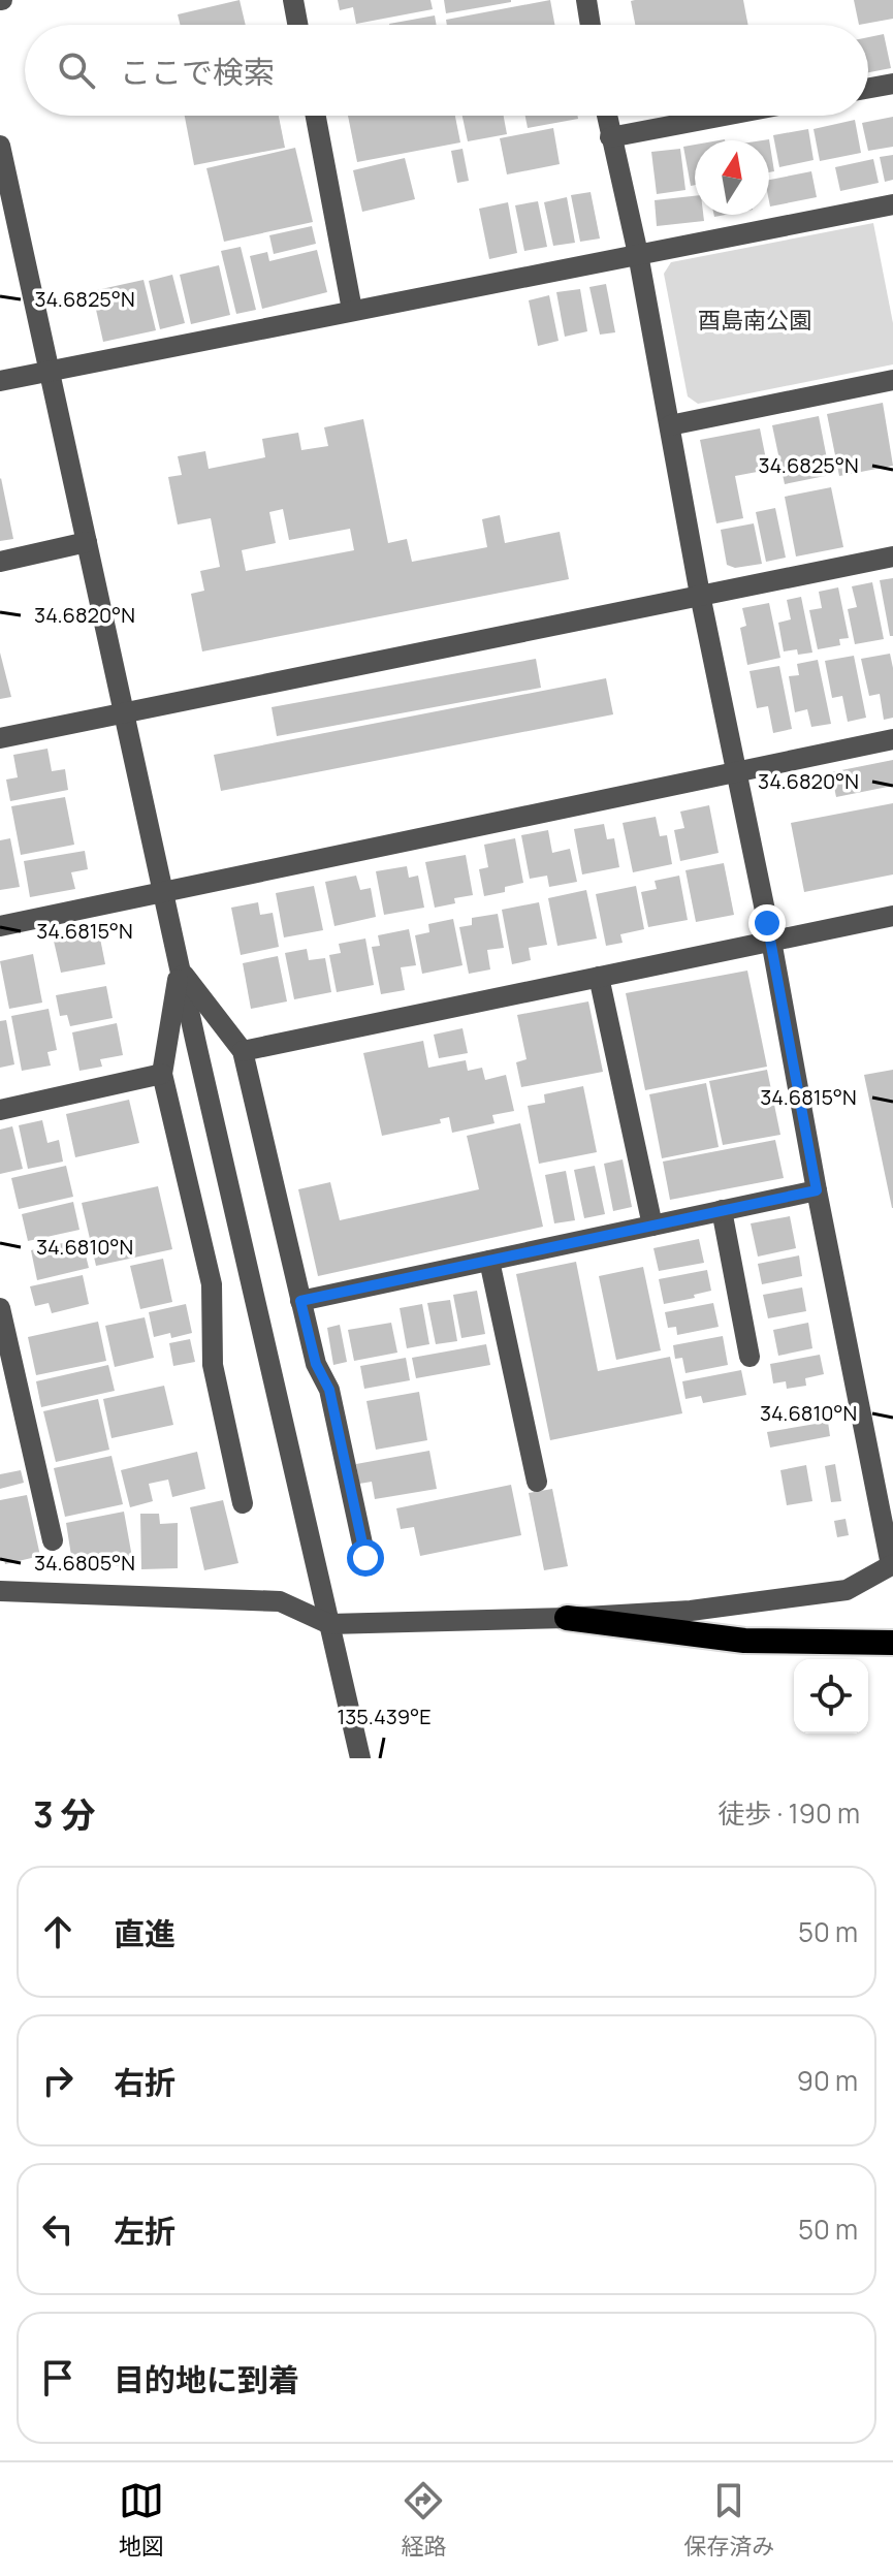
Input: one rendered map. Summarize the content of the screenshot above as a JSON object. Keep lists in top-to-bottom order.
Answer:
{
  "parks": ["酉島南公園"],
  "north": "top",
  "page": {
    "search": "ここで検索",
    "heading": ["3 分", "徒歩 · 190 m"],
    "list": [
      ["直進", "50 m"],
      ["右折", "90 m"],
      ["左折", "50 m"],
      "目的地に到着"
    ],
    "nav": ["地図", "経路", "保存済み"]
  },
  "coordinates": [
    "34.6825°N",
    "34.6820°N",
    "34.6815°N",
    "34.6810°N",
    "34.6805°N",
    "135.439°E"
  ]
}
